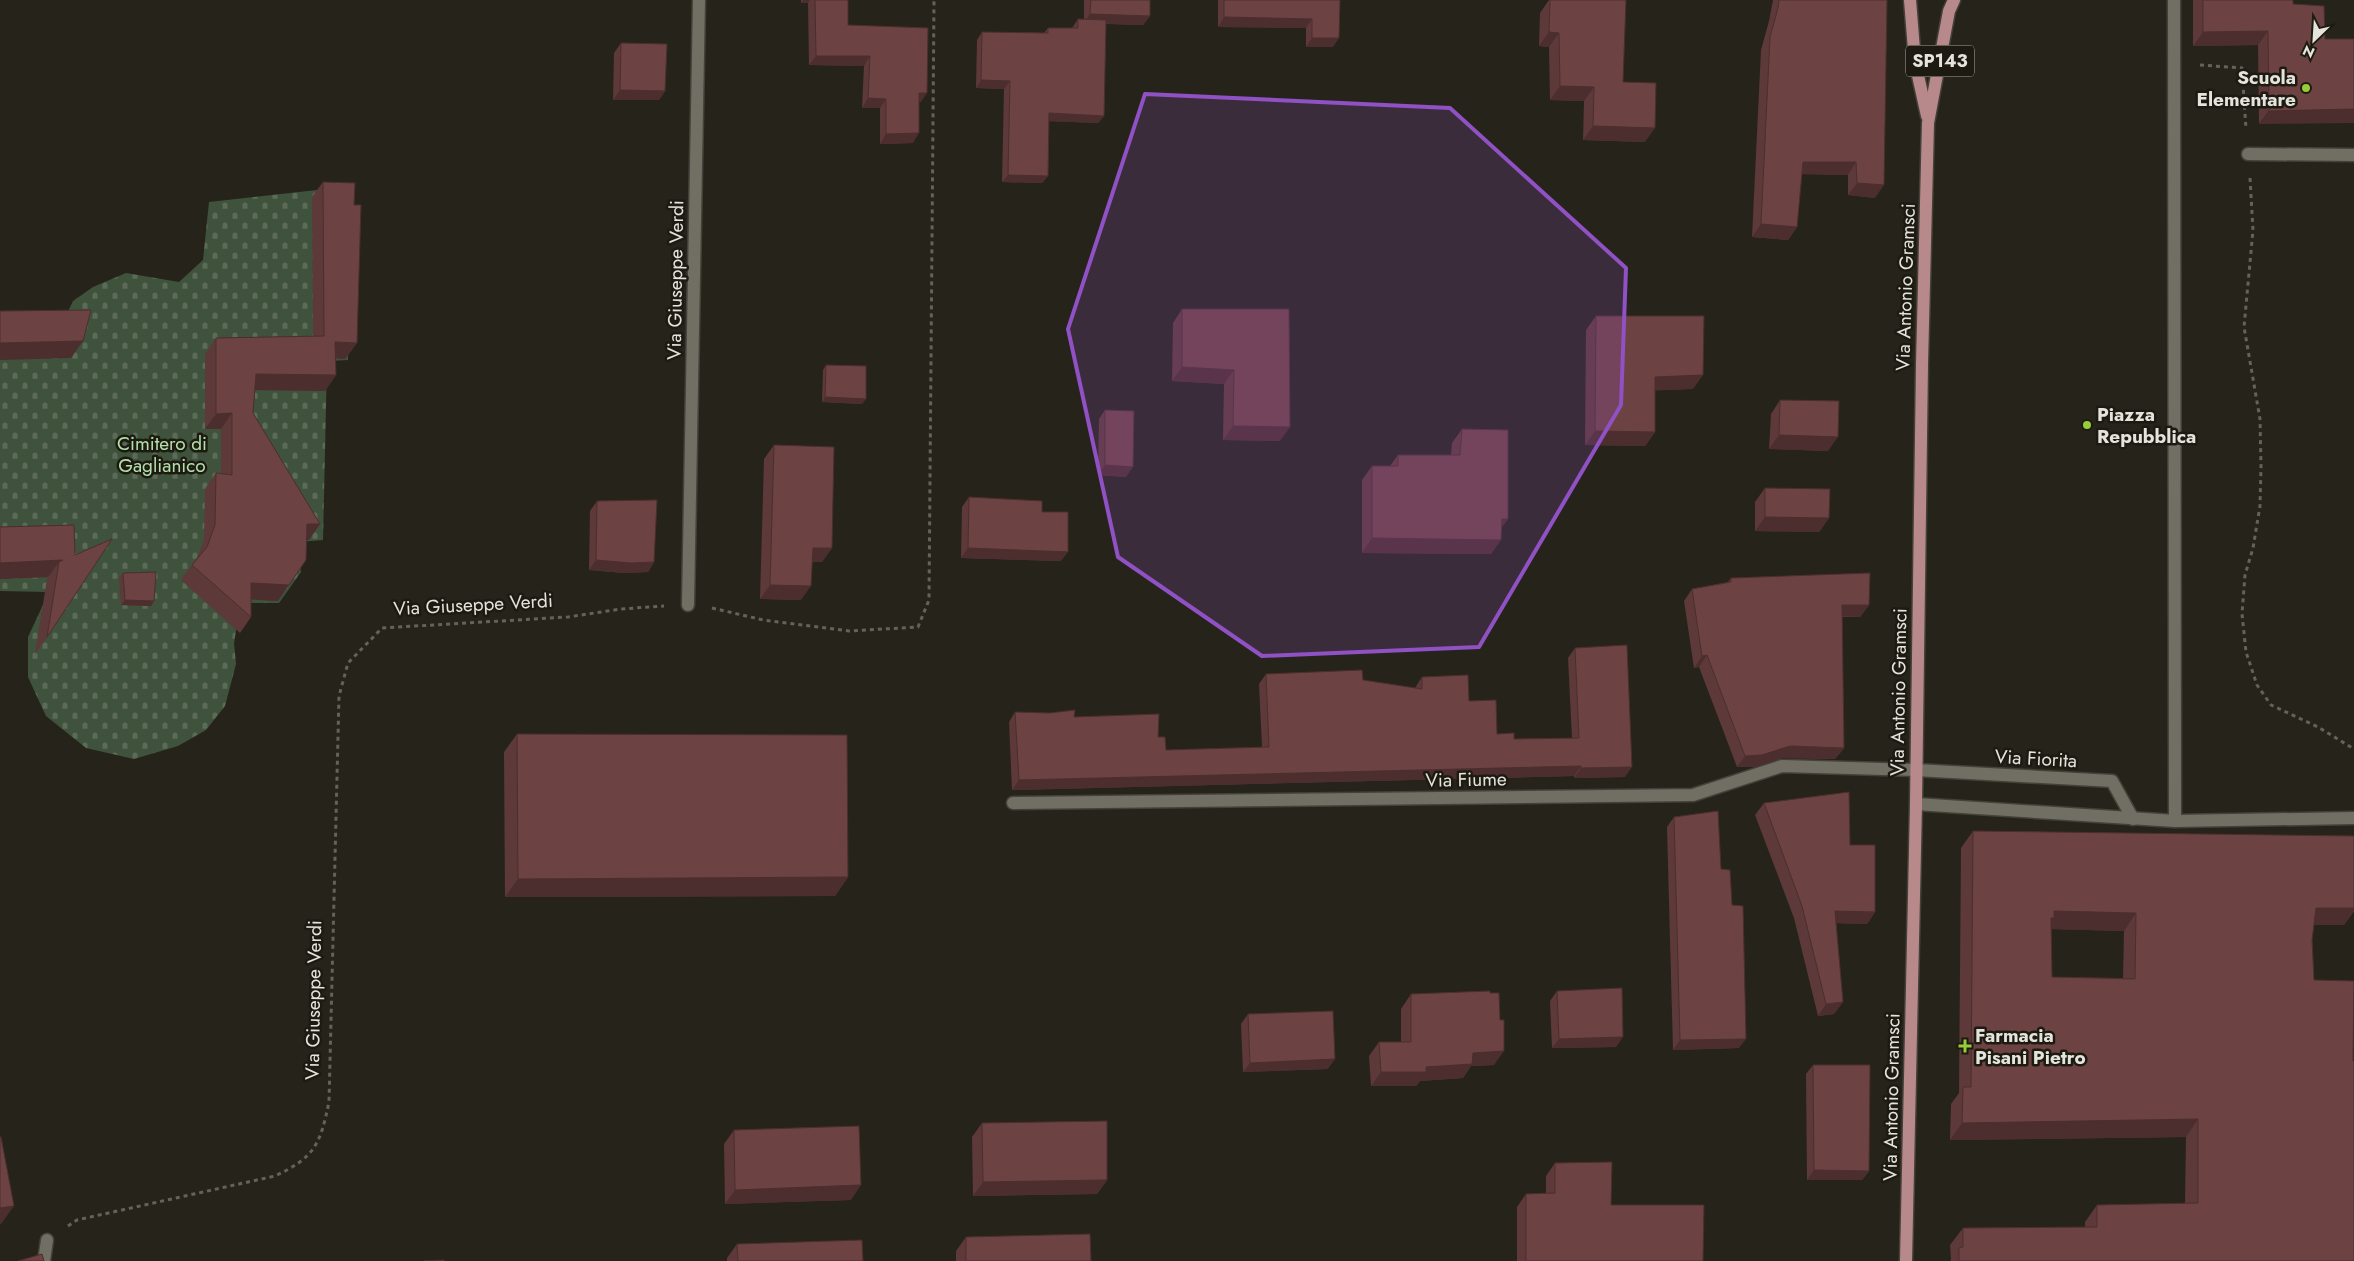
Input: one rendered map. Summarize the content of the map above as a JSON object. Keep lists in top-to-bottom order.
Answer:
{
  "streets": {
    "main road": ["SP143", "Via Antonio Gramsci"],
    "street": ["Via Giuseppe Verdi", "Via Fiorita", "Via Fiume"]
  },
  "crossings": [
    ["Via Antonio Gramsci", "Via Fiorita"],
    ["Via Antonio Gramsci", "Via Fiume"],
    ["Via Fiorita", "Via Fiume"]
  ],
  "parks": ["Cimitero di Gaglianico"],
  "places": {
    "other": ["Scuola Elementare", "Piazza Repubblica"],
    "health": ["Farmacia Pisani Pietro"]
  },
  "north": "bottom left"
}
